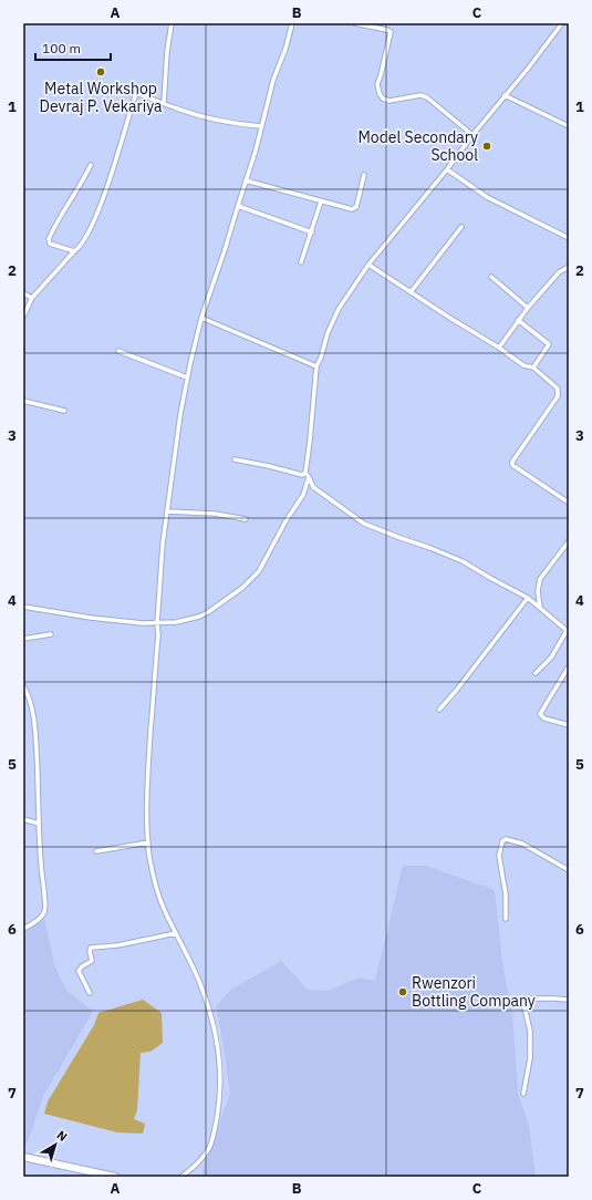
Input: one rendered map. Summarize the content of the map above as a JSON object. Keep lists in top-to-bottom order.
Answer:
{
  "places": ["Metal Workshop Devraj P. Vekariya", "Model Secondary School", "Rwenzori Bottling Company"],
  "scale_bar": "100 m",
  "north": "top right",
  "grid": {
    "columns": ["A", "B", "C"],
    "rows": [
      "1",
      "2",
      "3",
      "4",
      "5",
      "6",
      "7"
    ]
  }
}
